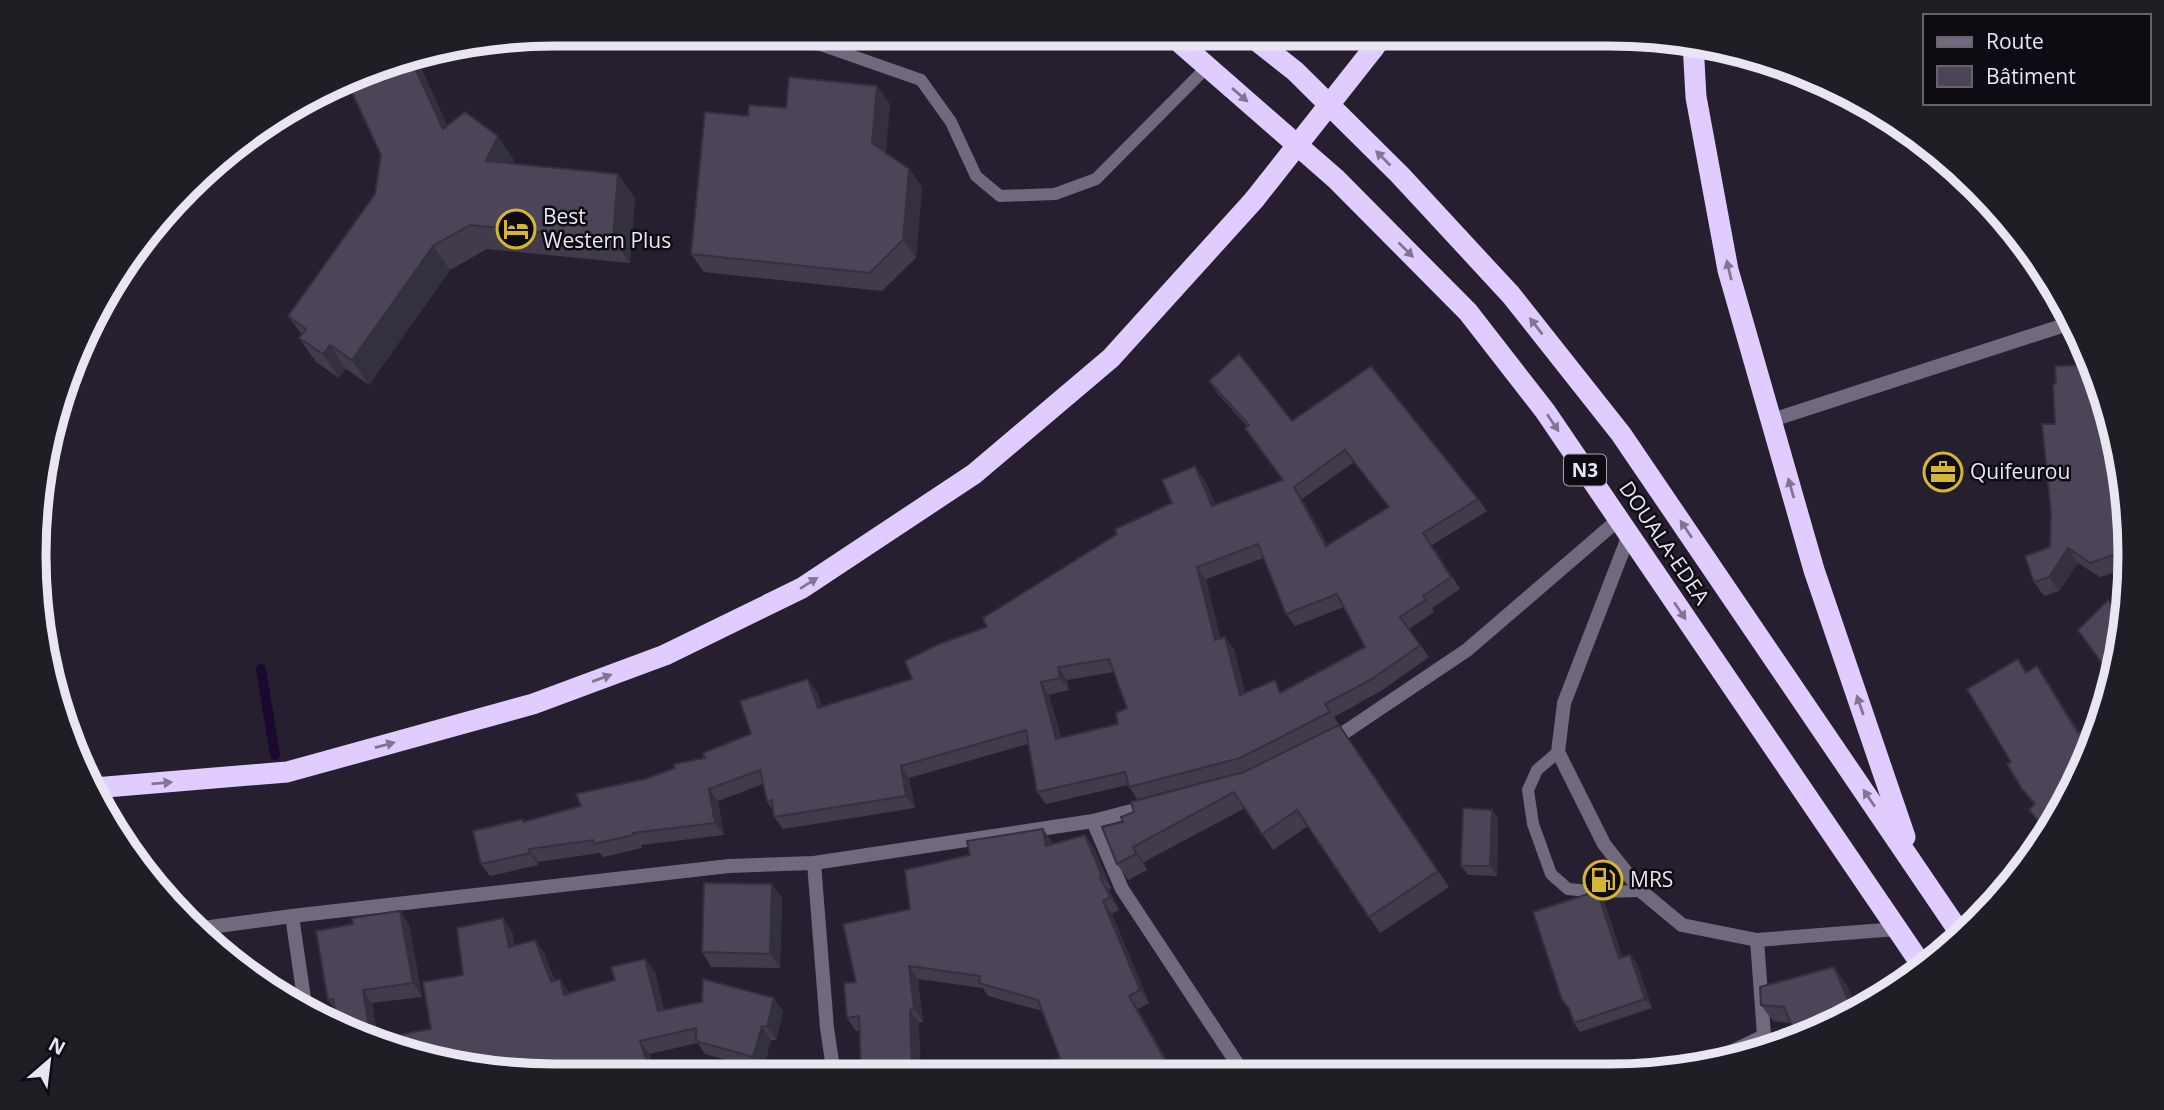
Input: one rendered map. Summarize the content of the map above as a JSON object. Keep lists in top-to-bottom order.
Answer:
{
  "streets": {
    "highway": ["N3", "DOUALA-EDEA"]
  },
  "places": {
    "hotel": ["Best Western Plus"],
    "office": ["Quifeurou"],
    "fuel station": ["MRS"]
  },
  "legend": ["Route", "Bâtiment"],
  "north": "top right"
}
